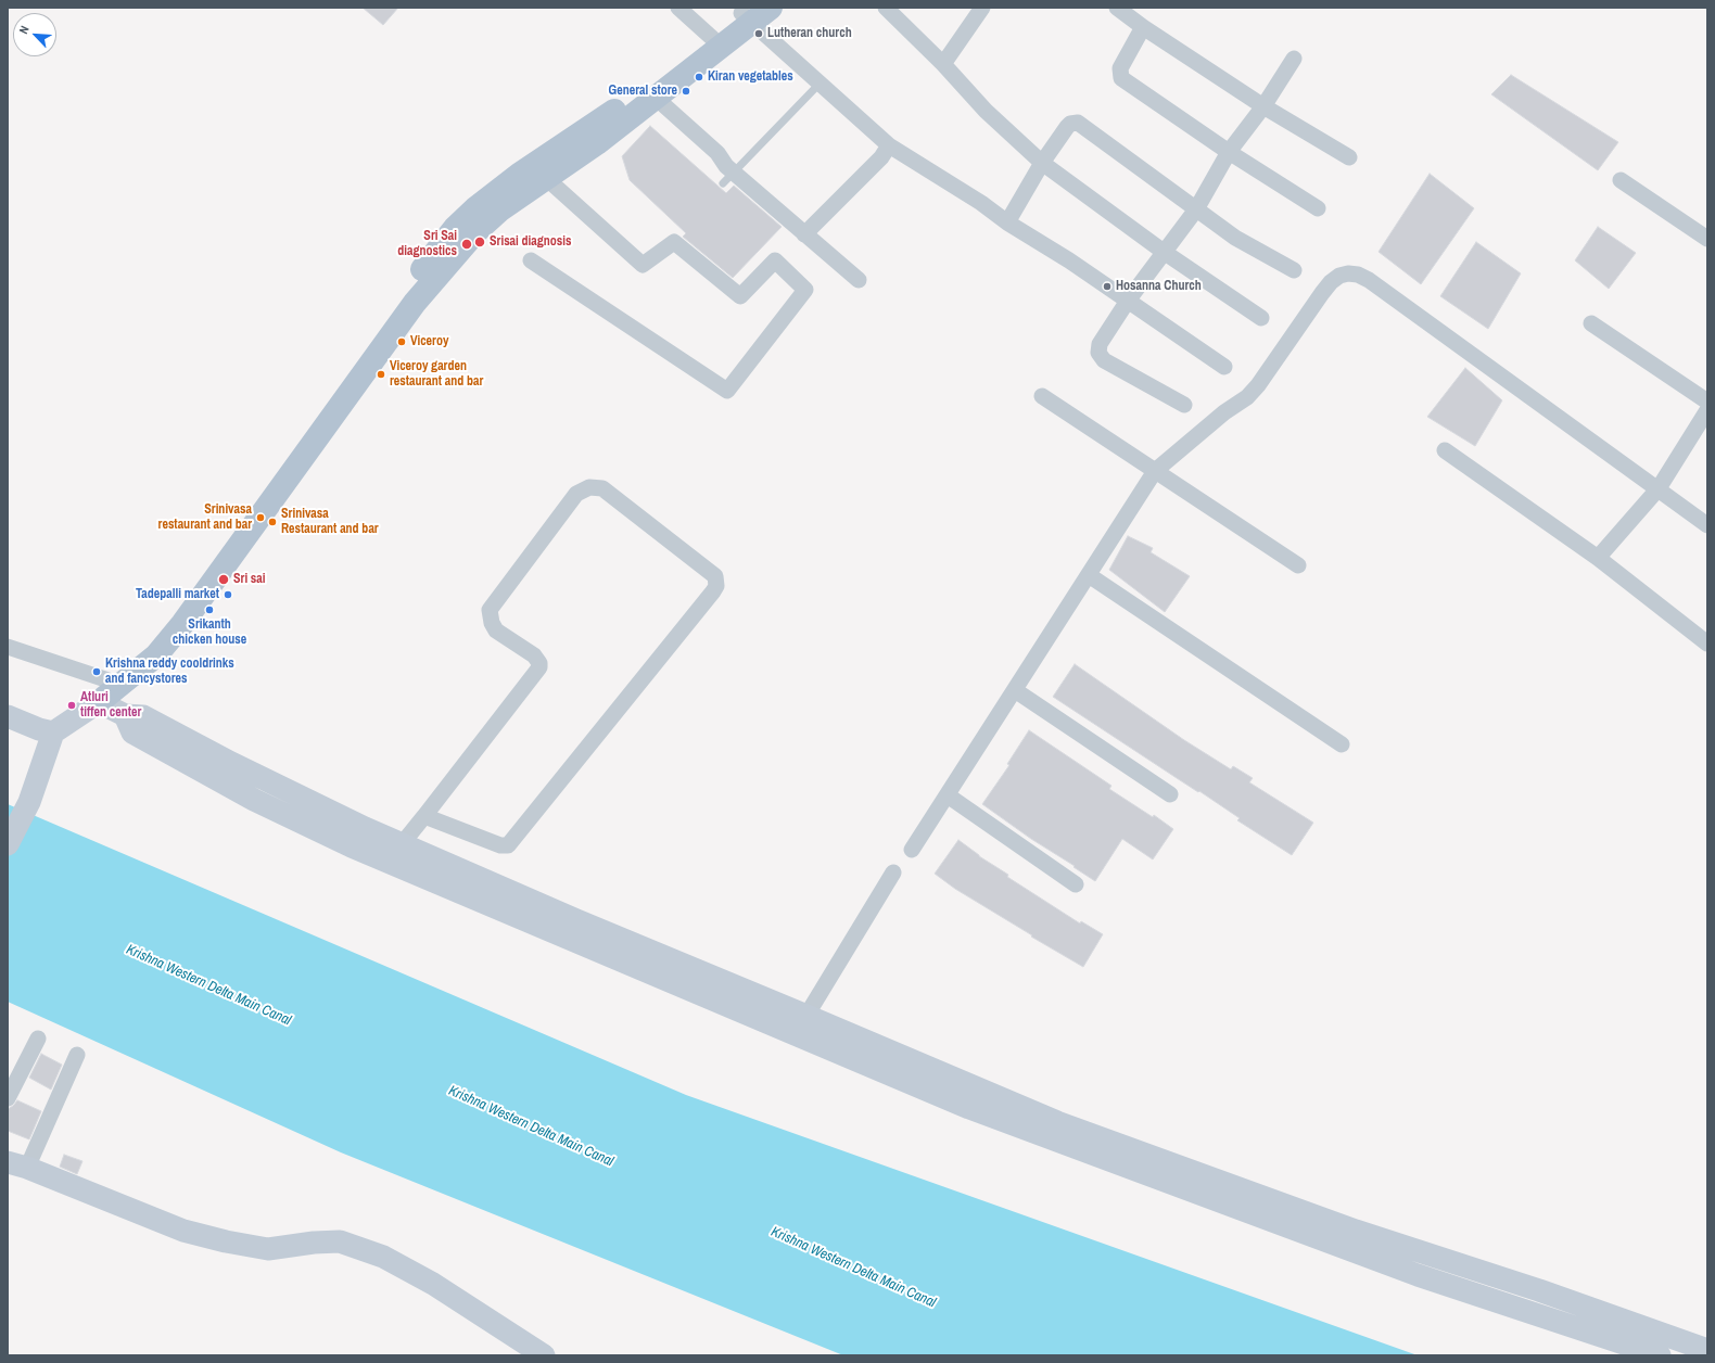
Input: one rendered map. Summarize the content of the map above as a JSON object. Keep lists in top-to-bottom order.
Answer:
{
  "water": ["Krishna Western Delta Main Canal"],
  "places": [
    "Lutheran church",
    "Kiran vegetables",
    "General store",
    "Srisai diagnosis",
    "Sri Sai diagnostics",
    "Hosanna Church",
    "Viceroy",
    "Viceroy garden restaurant and bar",
    "Srinivasa restaurant and bar",
    "Srinivasa Restaurant and bar",
    "Sri sai",
    "Tadepalli market",
    "Srikanth chicken house",
    "Krishna reddy cooldrinks and fancystores",
    "Atluri tiffen center"
  ],
  "north": "top left"
}
